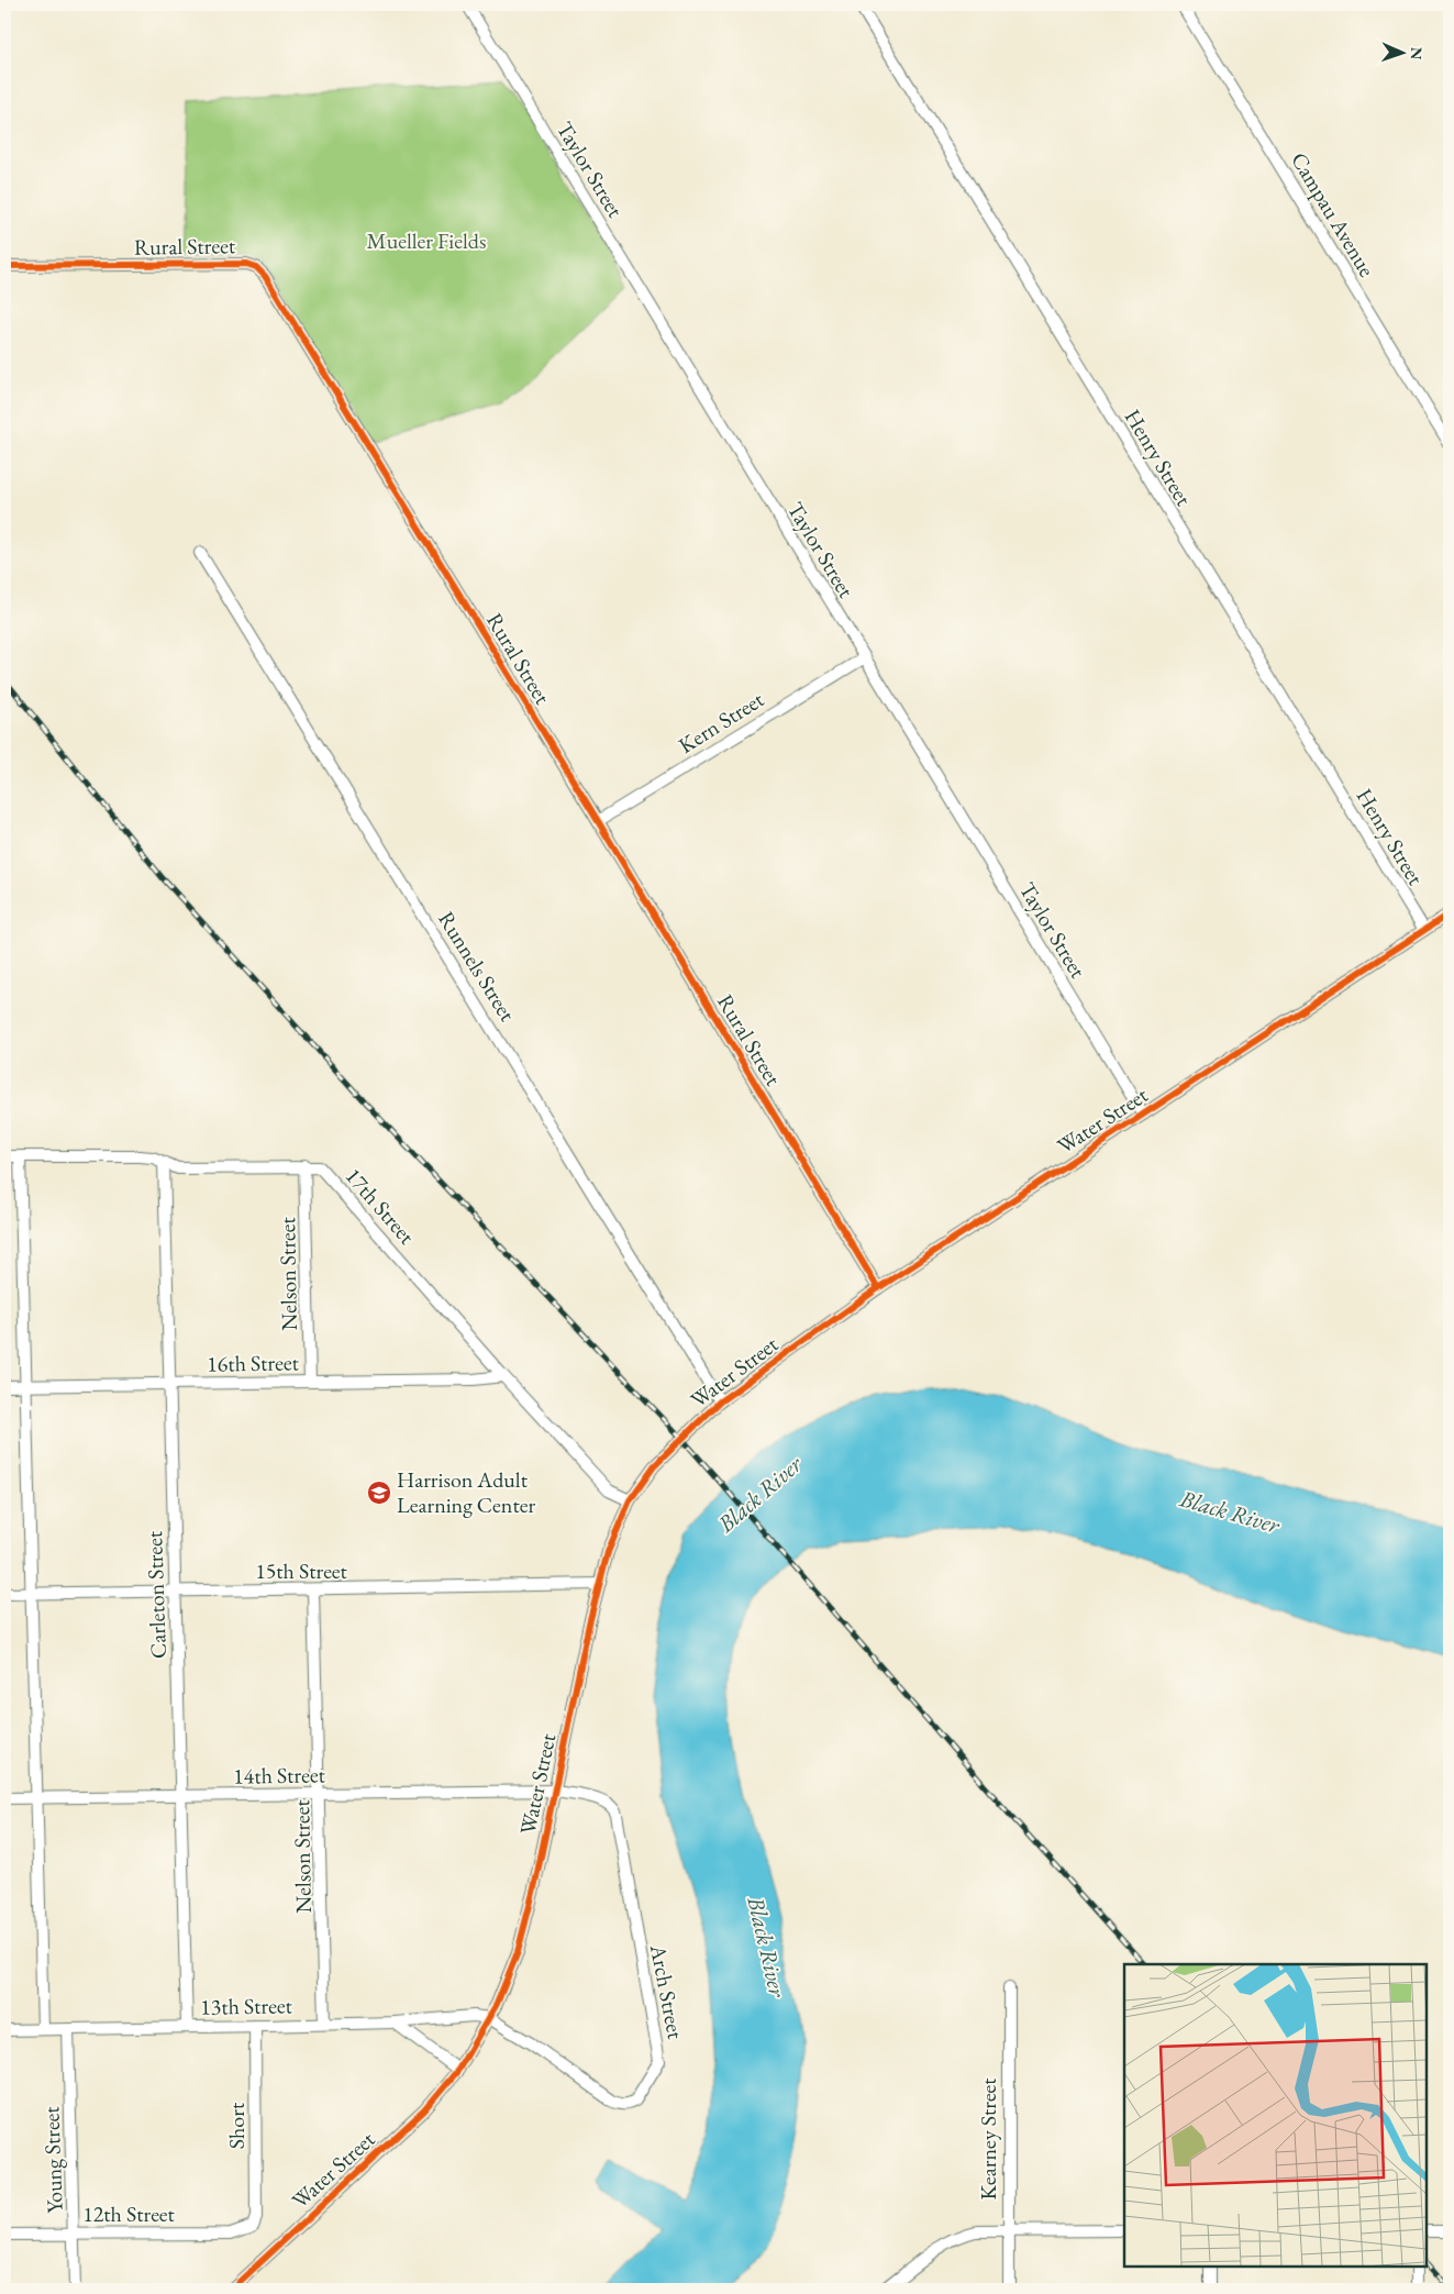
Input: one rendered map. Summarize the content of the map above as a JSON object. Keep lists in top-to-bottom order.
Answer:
{
  "streets": {
    "street": [
      "Taylor Street",
      "Campau Avenue",
      "Rural Street",
      "Henry Street",
      "Kern Street",
      "Runnels Street",
      "Water Street",
      "17th Street",
      "Nelson Street",
      "16th Street",
      "15th Street",
      "Carleton Street",
      "14th Street",
      "Arch Street",
      "13th Street",
      "Short",
      "Kearney Street",
      "Young Street",
      "12th Street"
    ]
  },
  "crossings": [
    ["Taylor Street", "Kern Street"],
    ["Taylor Street", "Water Street"],
    ["Rural Street", "Kern Street"],
    ["Rural Street", "Water Street"],
    ["Henry Street", "Water Street"],
    ["Runnels Street", "Water Street"],
    ["Water Street", "17th Street"],
    ["Water Street", "15th Street"],
    ["Water Street", "14th Street"],
    ["Water Street", "Arch Street"],
    ["Water Street", "13th Street"],
    ["17th Street", "Nelson Street"],
    ["17th Street", "16th Street"],
    ["17th Street", "Carleton Street"],
    ["Nelson Street", "16th Street"],
    ["Nelson Street", "15th Street"],
    ["Nelson Street", "14th Street"],
    ["Nelson Street", "13th Street"],
    ["16th Street", "Carleton Street"],
    ["15th Street", "Carleton Street"],
    ["Carleton Street", "14th Street"],
    ["Carleton Street", "13th Street"],
    ["14th Street", "Arch Street"],
    ["Arch Street", "13th Street"],
    ["13th Street", "Short"],
    ["13th Street", "Young Street"],
    ["Short", "12th Street"],
    ["Young Street", "12th Street"]
  ],
  "water": ["Black River"],
  "parks": ["Mueller Fields"],
  "places": {
    "school or university": ["Harrison Adult Learning Center"]
  },
  "north": "right"
}
